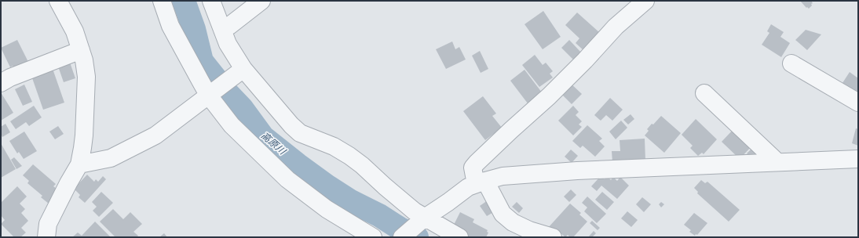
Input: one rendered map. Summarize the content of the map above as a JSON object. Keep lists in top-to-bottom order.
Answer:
{
  "water": ["高原川"]
}
